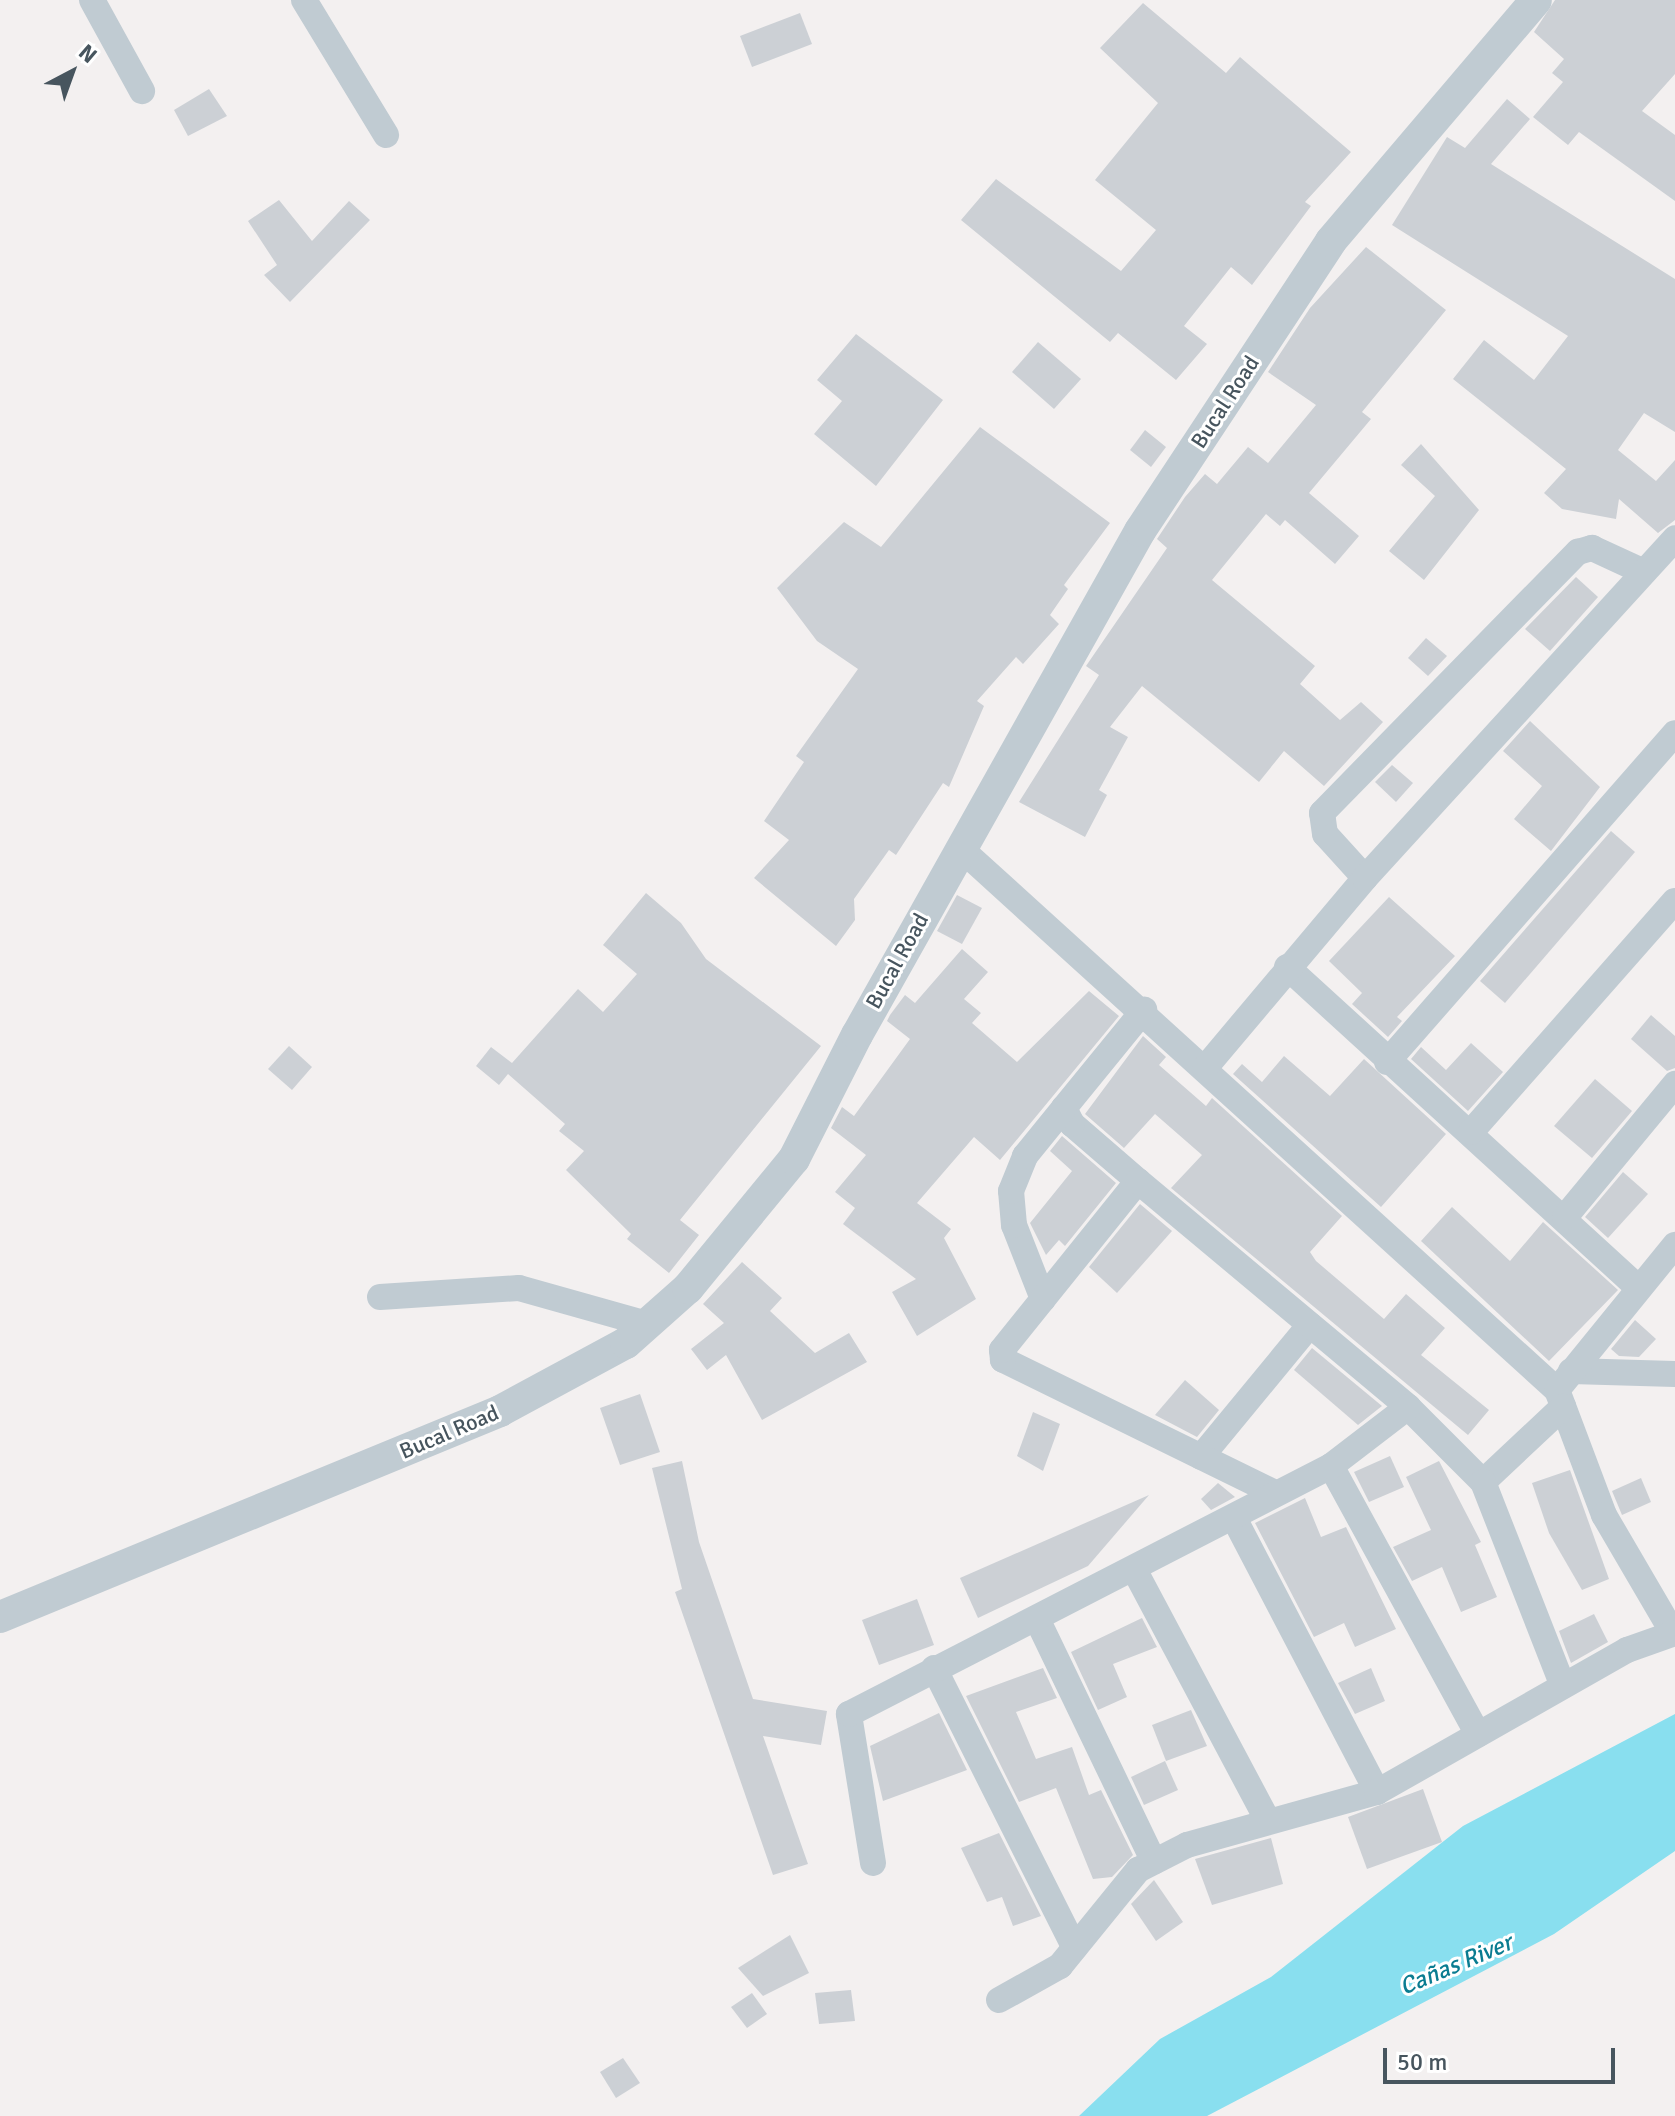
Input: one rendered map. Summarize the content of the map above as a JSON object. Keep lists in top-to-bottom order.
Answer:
{
  "streets": {
    "street": ["Bucal Road"]
  },
  "water": ["Cañas River"],
  "scale_bar": "50 m",
  "north": "top right"
}
